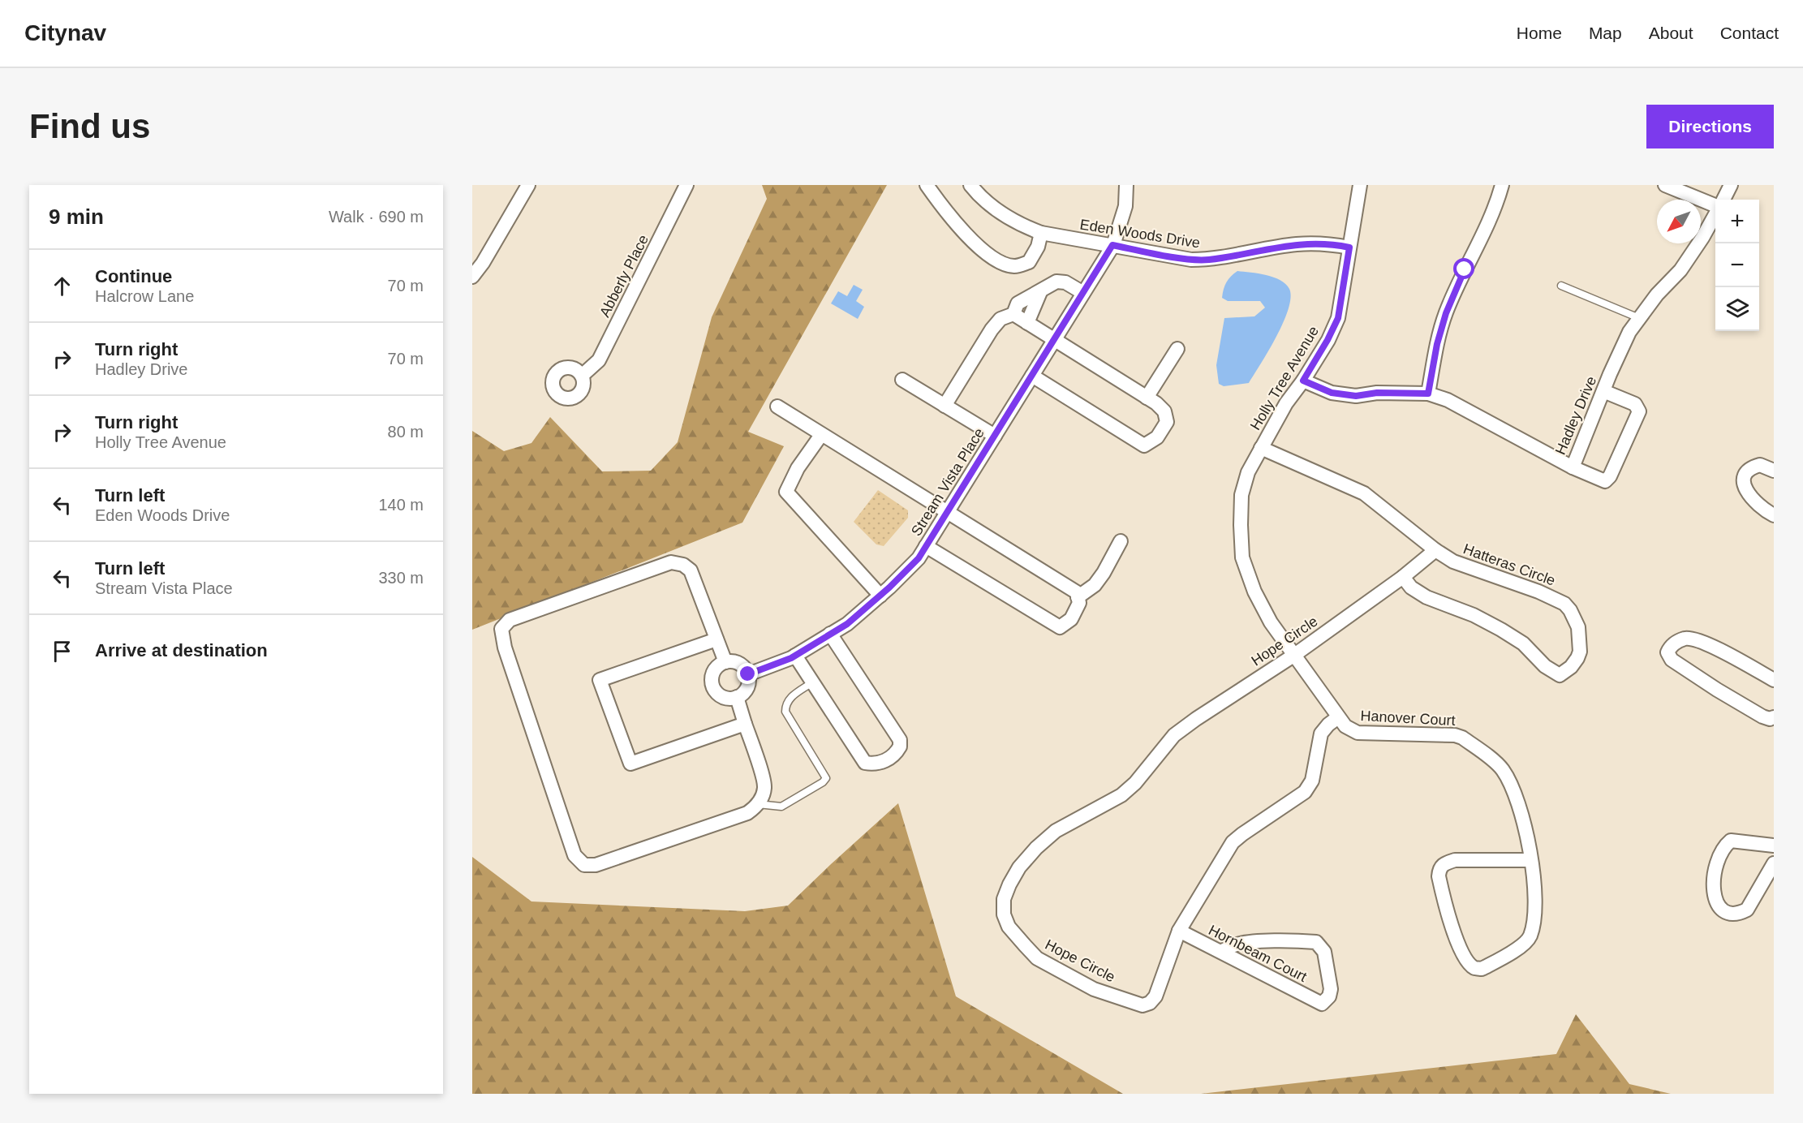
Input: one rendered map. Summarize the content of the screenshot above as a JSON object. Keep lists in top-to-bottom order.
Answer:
{
  "streets": {
    "street": [
      "Eden Woods Drive",
      "Abberly Place",
      "Holly Tree Avenue",
      "Hadley Drive",
      "Stream Vista Place",
      "Hatteras Circle",
      "Hope Circle",
      "Hanover Court",
      "Hornbeam Court"
    ]
  },
  "crossings": [
    ["Eden Woods Drive", "Holly Tree Avenue"],
    ["Eden Woods Drive", "Stream Vista Place"],
    ["Holly Tree Avenue", "Hadley Drive"],
    ["Holly Tree Avenue", "Hatteras Circle"],
    ["Holly Tree Avenue", "Hope Circle"],
    ["Holly Tree Avenue", "Hanover Court"],
    ["Hatteras Circle", "Hope Circle"],
    ["Hope Circle", "Hanover Court"],
    ["Hope Circle", "Hornbeam Court"]
  ],
  "north": "bottom left",
  "page": {
    "header": "Citynav",
    "nav": [
      "Home",
      "Map",
      "About",
      "Contact"
    ],
    "buttons": "Directions",
    "title": "Find us",
    "heading": ["9 min", "Walk · 690 m"],
    "map_buttons": ["+", "−"],
    "list": [
      ["Continue", "Halcrow Lane", "70 m"],
      ["Turn right", "Hadley Drive", "70 m"],
      ["Turn right", "Holly Tree Avenue", "80 m"],
      ["Turn left", "Eden Woods Drive", "140 m"],
      ["Turn left", "Stream Vista Place", "330 m"],
      "Arrive at destination"
    ]
  }
}
